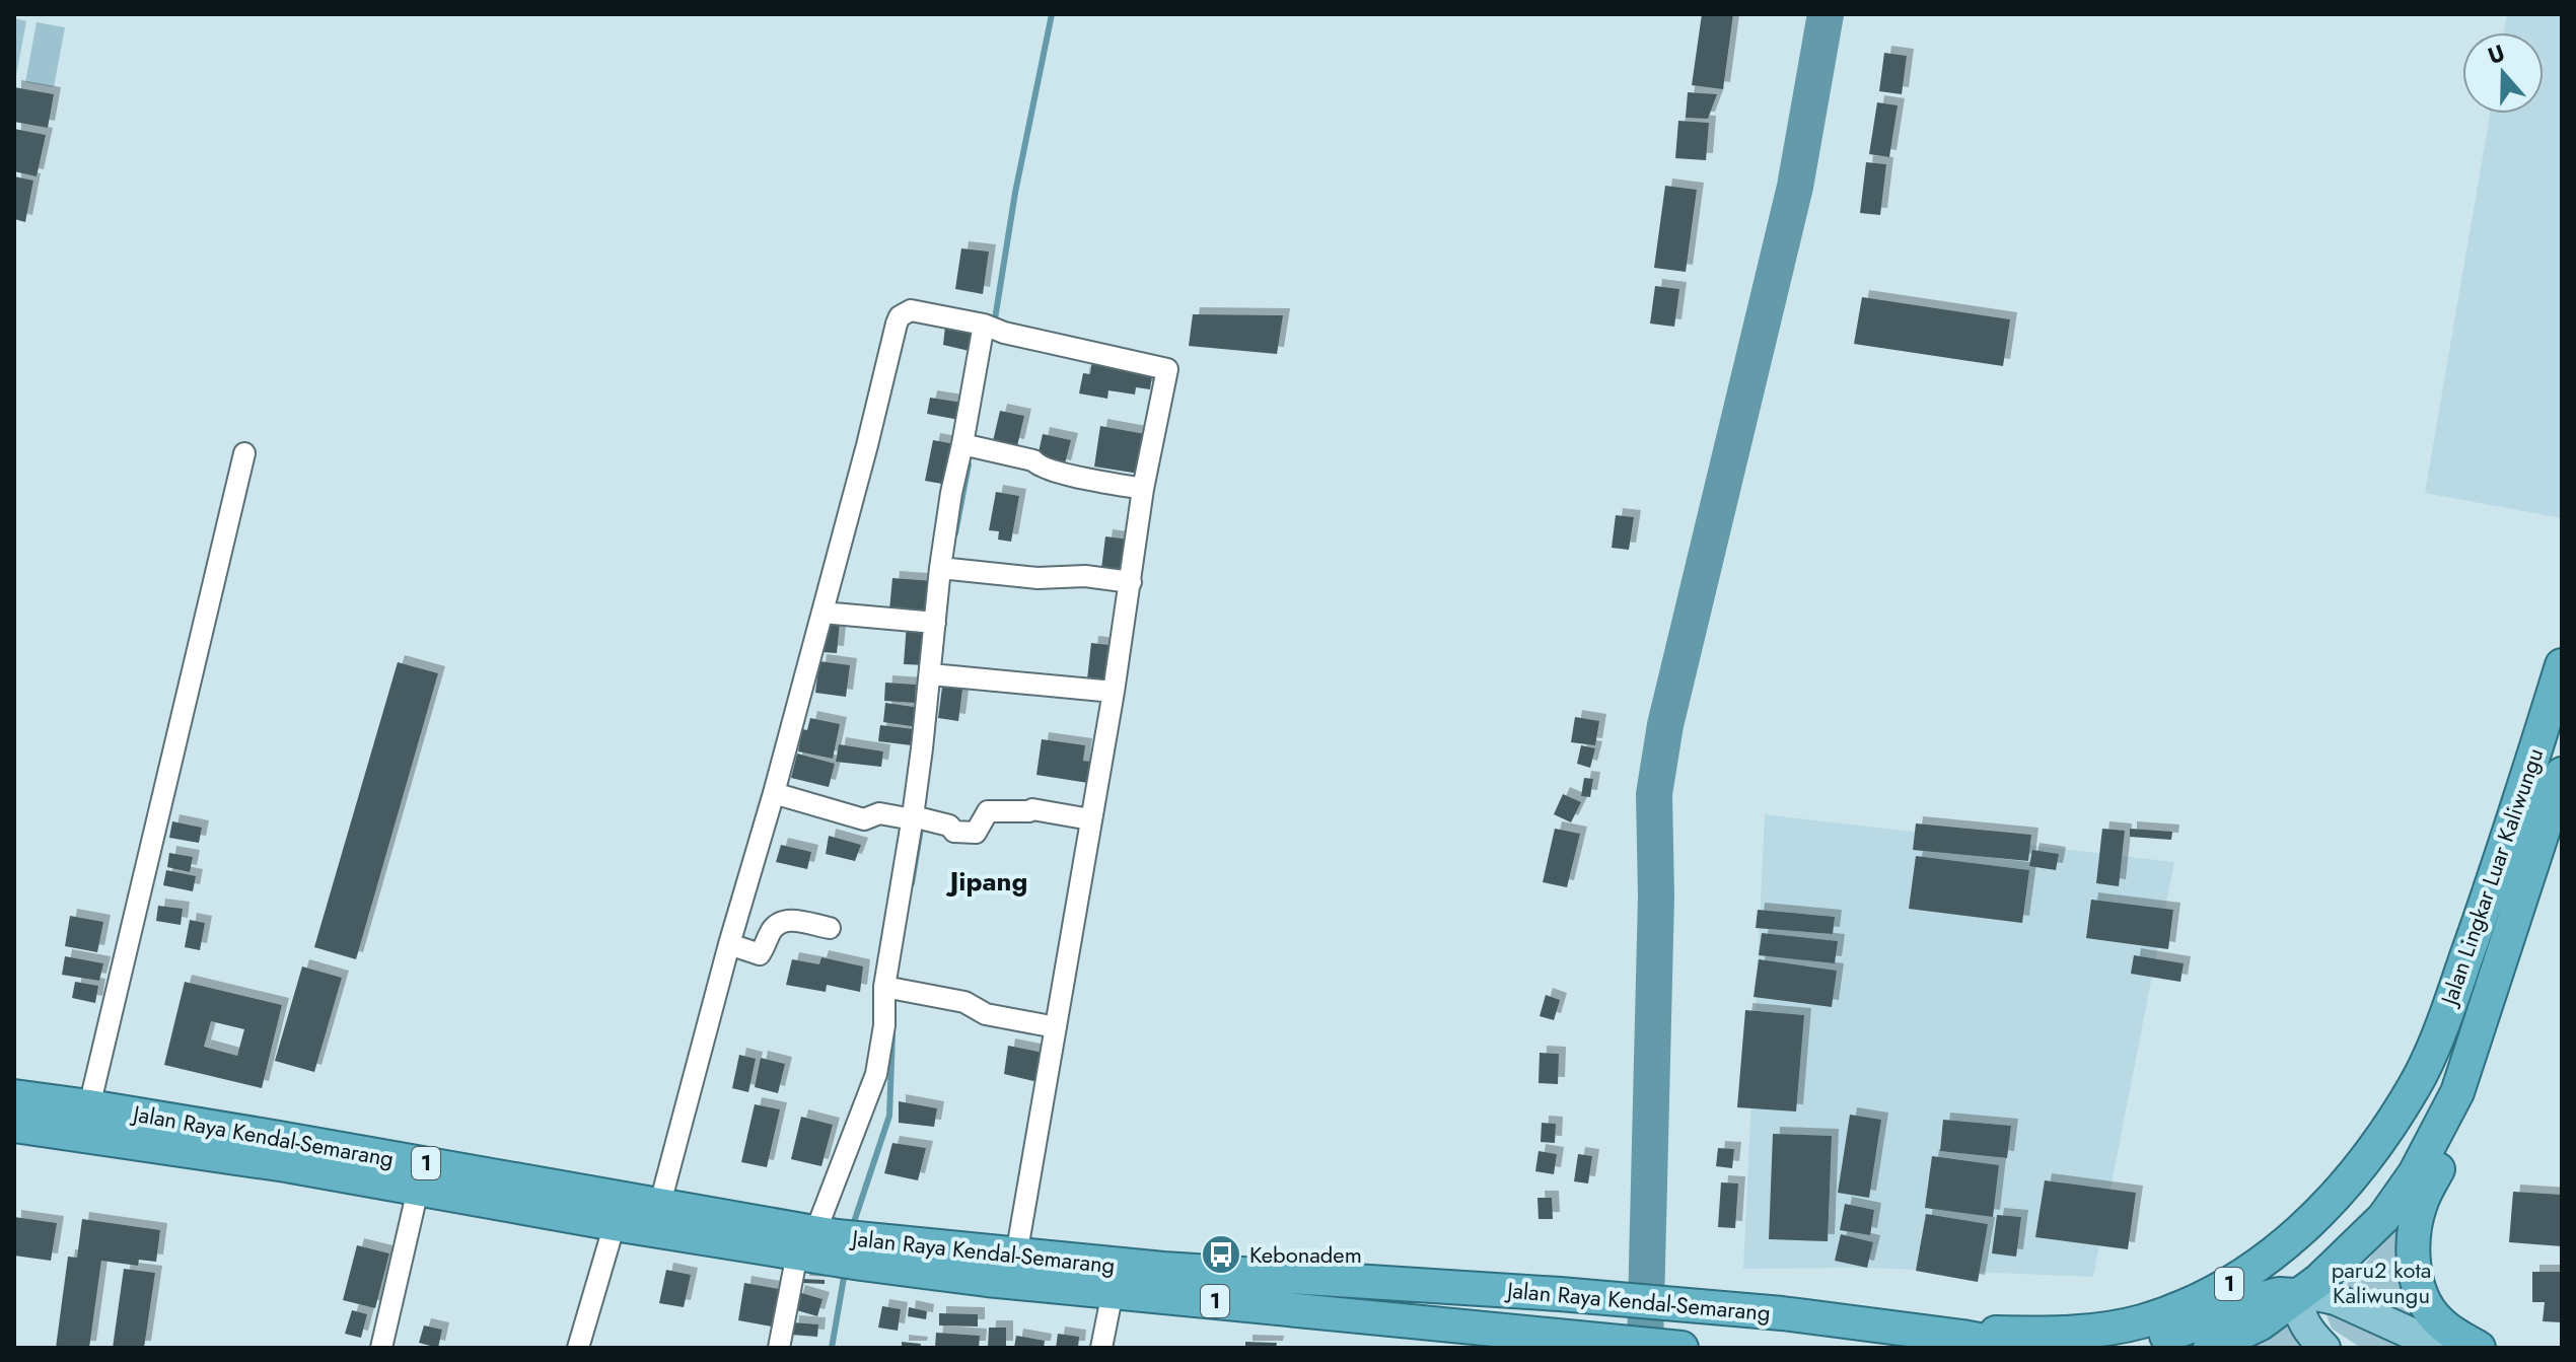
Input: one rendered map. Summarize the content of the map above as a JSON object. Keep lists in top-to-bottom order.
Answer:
{
  "streets": {
    "highway": ["Jalan Lingkar Luar Kaliwungu", "Jalan Raya Kendal-Semarang", "1"]
  },
  "crossings": [
    ["Jalan Lingkar Luar Kaliwungu", "1"],
    ["Jalan Raya Kendal-Semarang", "1"]
  ],
  "districts": ["Jipang"],
  "parks": ["paru2 kota Kaliwungu"],
  "places": {
    "bus stop": ["Kebonadem"]
  },
  "north": "top"
}
